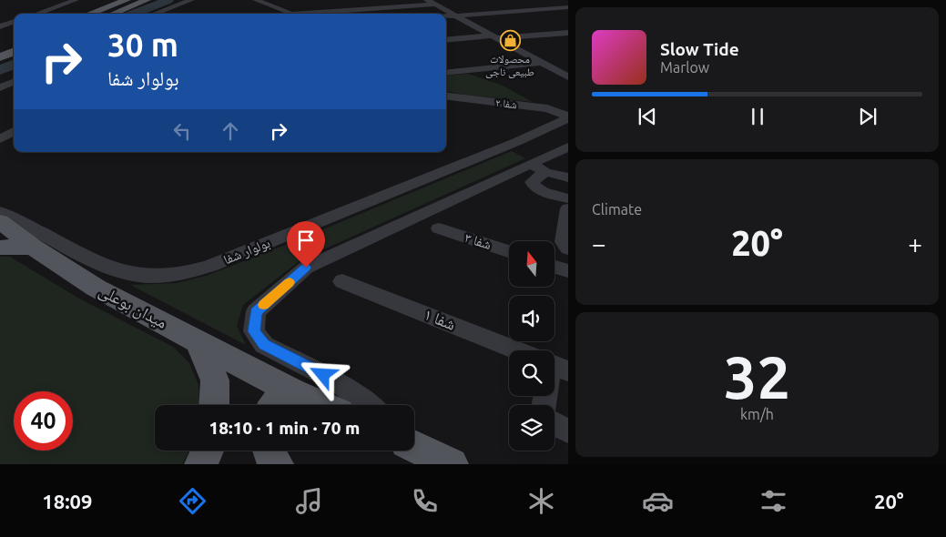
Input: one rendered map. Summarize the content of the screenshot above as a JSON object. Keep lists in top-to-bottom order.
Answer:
{
  "streets": {
    "main road": ["میدان بوعلی"],
    "street": [
      "شفا ۲",
      "شفا ۳",
      "بولوار شفا",
      "شفا ۱"
    ]
  },
  "crossings": [
    ["شفا ۲", "بولوار شفا"]
  ],
  "places": {
    "shop": ["محصولات طبیعی ناجی"]
  },
  "north": "top",
  "page": {
    "turn": ["30 m", "بولوار شفا"],
    "song": ["Slow Tide", "Marlow"],
    "tile": [
      "Climate",
      ["32", "km/h"]
    ],
    "heat": ["−", "20°", "+"],
    "limit": "40",
    "trip": "18:10 · 1 min · 70 m",
    "tabs": ["18:09", "20°"]
  }
}
